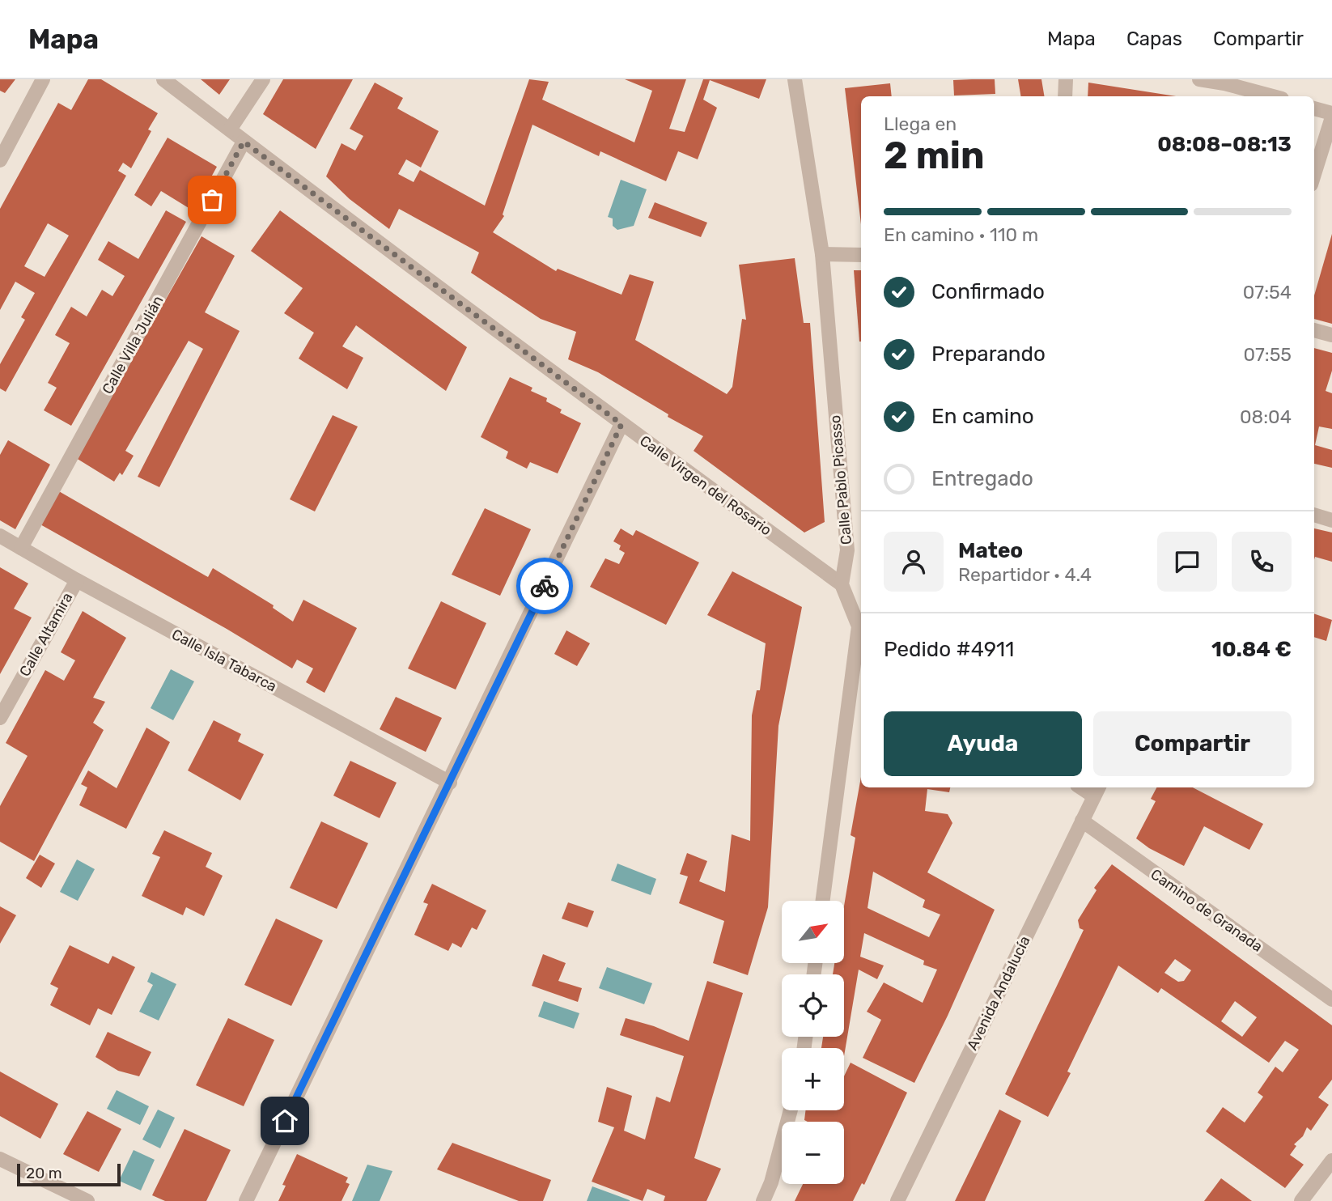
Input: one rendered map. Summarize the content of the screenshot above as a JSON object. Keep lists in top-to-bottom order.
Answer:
{
  "streets": {
    "street": [
      "Calle Villa Julián",
      "Calle Pablo Picasso",
      "Calle Virgen del Rosario",
      "Calle Altamira",
      "Calle Isla Tabarca",
      "Camino de Granada",
      "Avenida Andalucía"
    ]
  },
  "crossings": [
    ["Calle Villa Julián", "Calle Virgen del Rosario"],
    ["Calle Villa Julián", "Calle Isla Tabarca"],
    ["Calle Pablo Picasso", "Calle Virgen del Rosario"],
    ["Calle Altamira", "Calle Isla Tabarca"],
    ["Camino de Granada", "Avenida Andalucía"]
  ],
  "scale_bar": "20 m",
  "north": "top right",
  "page": {
    "header": "Mapa",
    "nav": ["Mapa", "Capas", "Compartir"],
    "heading": ["2 min", "Llega en", "08:08–08:13"],
    "panel": [
      "Mateo",
      "Repartidor · 4.4",
      "Pedido #4911",
      "10.84 €"
    ],
    "bar": "En camino · 110 m",
    "list": [
      ["Confirmado", "07:54"],
      ["Preparando", "07:55"],
      ["En camino", "08:04"],
      "Entregado"
    ],
    "buttons": ["Ayuda", "Compartir"],
    "map_buttons": ["+", "−"],
    "scale": "20 m"
  }
}
